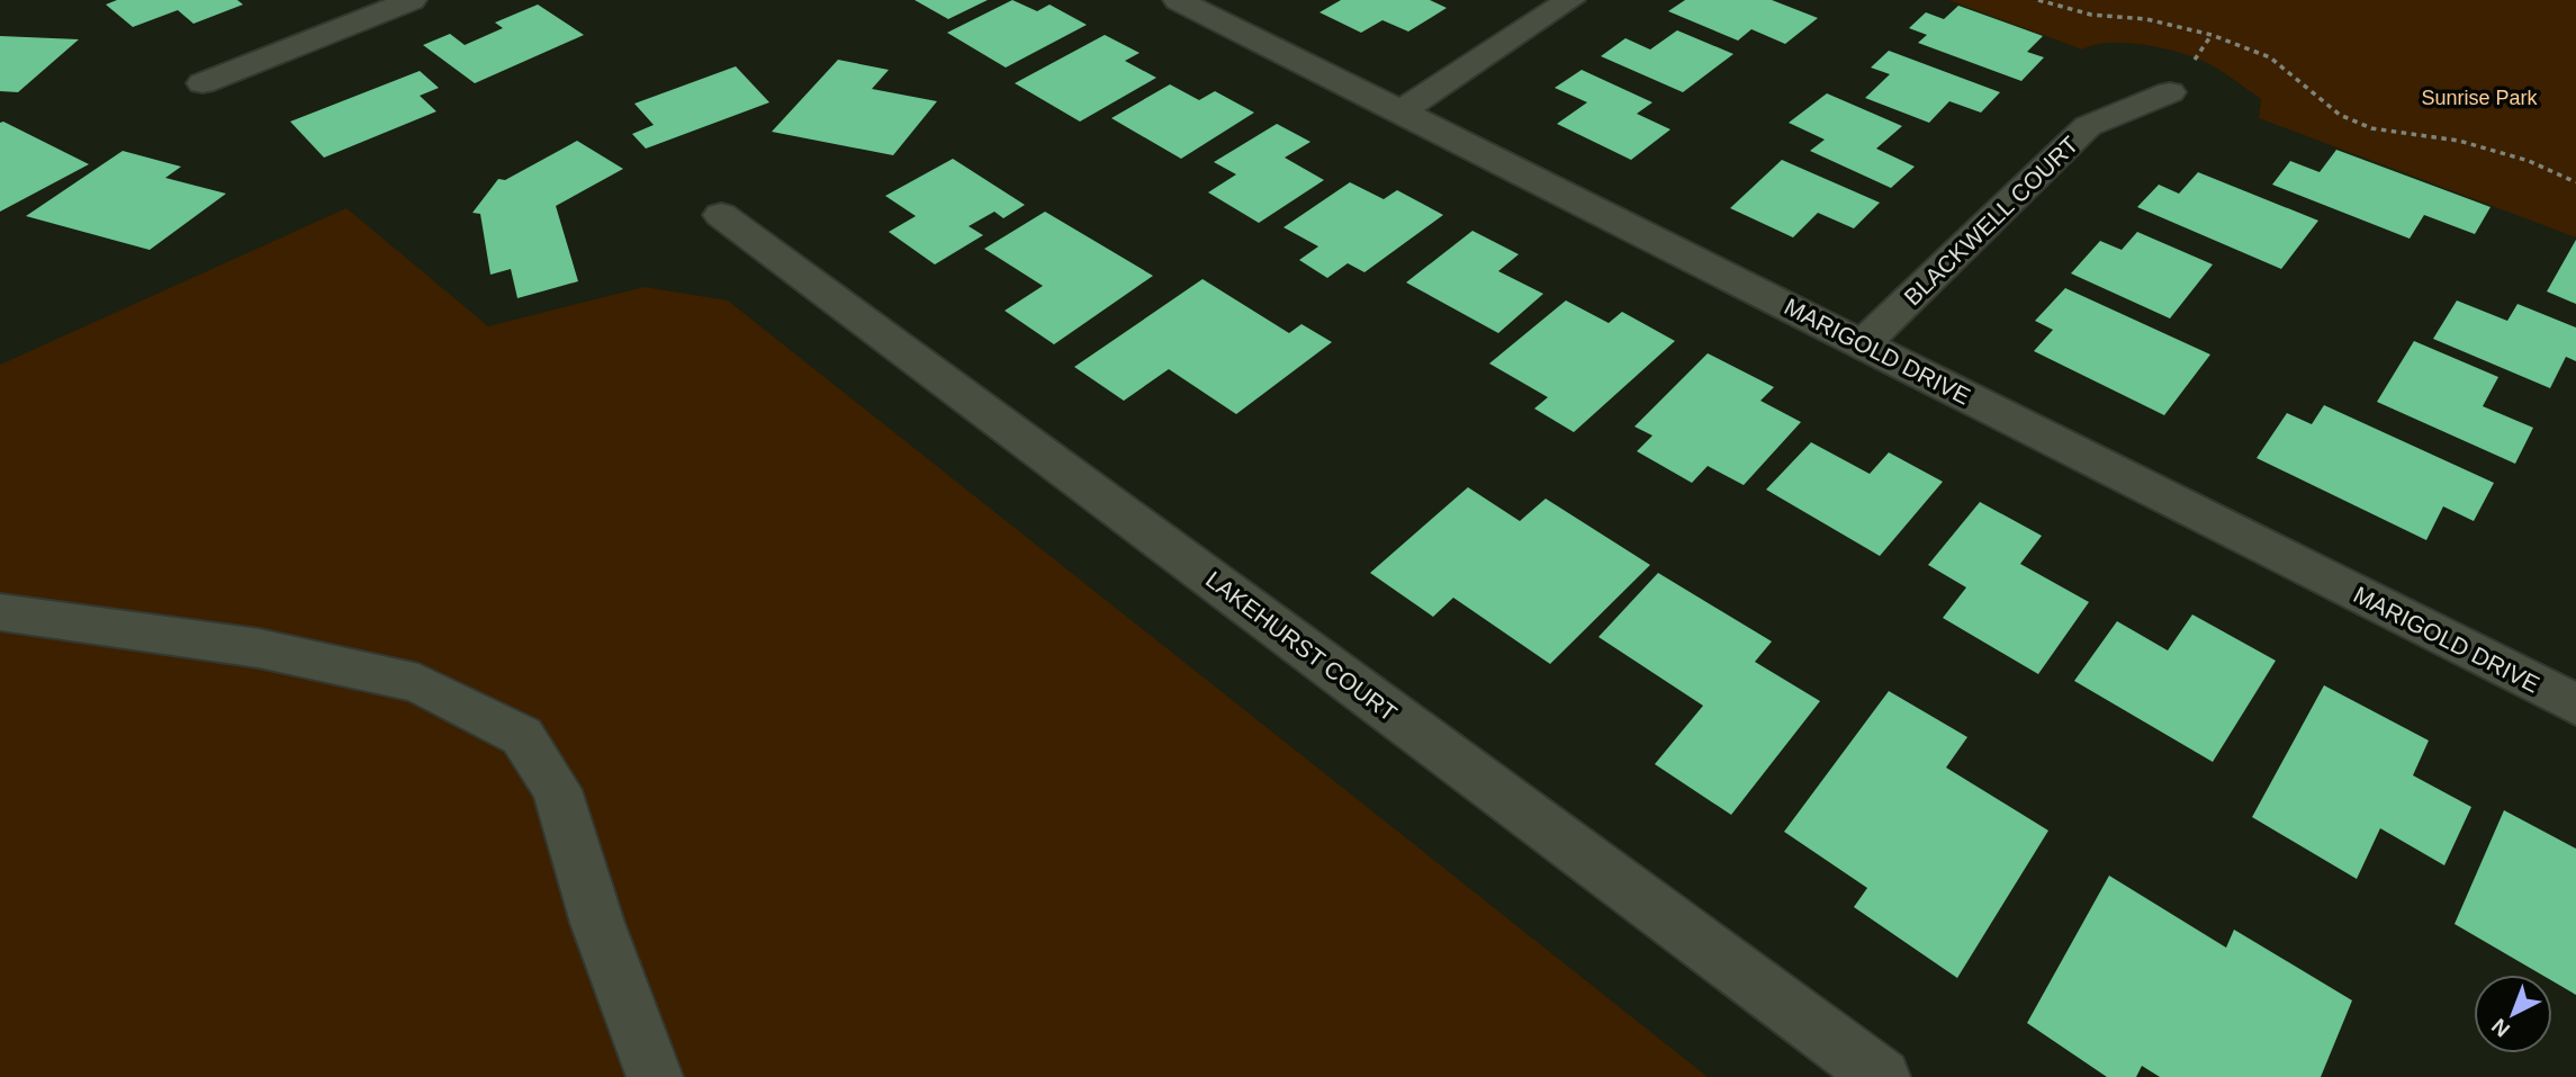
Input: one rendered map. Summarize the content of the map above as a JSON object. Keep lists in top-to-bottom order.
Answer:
{
  "streets": {
    "street": ["BLACKWELL COURT", "MARIGOLD DRIVE", "LAKEHURST COURT"]
  },
  "crossings": [
    ["BLACKWELL COURT", "MARIGOLD DRIVE"]
  ],
  "parks": ["Sunrise Park"],
  "north": "bottom left"
}
